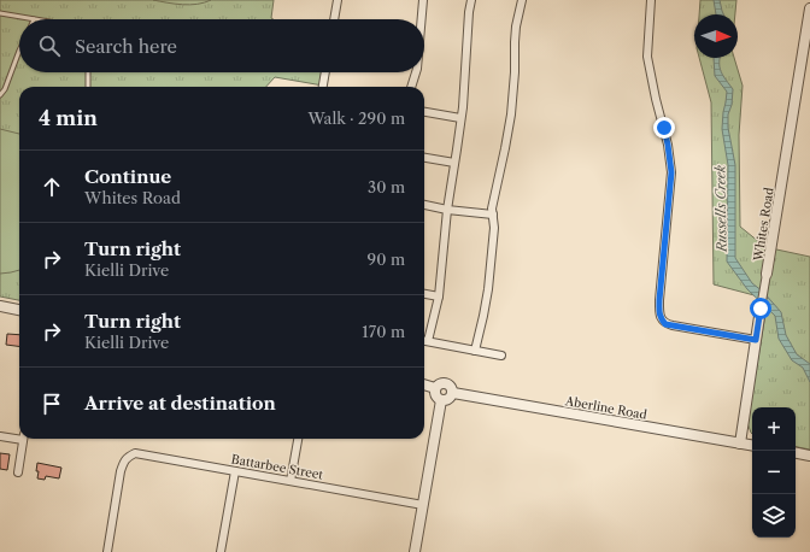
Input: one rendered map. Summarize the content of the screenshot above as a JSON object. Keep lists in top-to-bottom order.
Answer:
{
  "streets": {
    "street": ["Whites Road", "Aberline Road", "Battarbee Street"]
  },
  "crossings": [
    ["Whites Road", "Aberline Road"]
  ],
  "water": ["Russells Creek"],
  "north": "right",
  "page": {
    "search": "Search here",
    "heading": ["4 min", "Walk · 290 m"],
    "list": [
      ["Continue", "Whites Road", "30 m"],
      ["Turn right", "Kielli Drive", "90 m"],
      ["Turn right", "Kielli Drive", "170 m"],
      "Arrive at destination"
    ],
    "map_buttons": ["+", "−"]
  }
}
